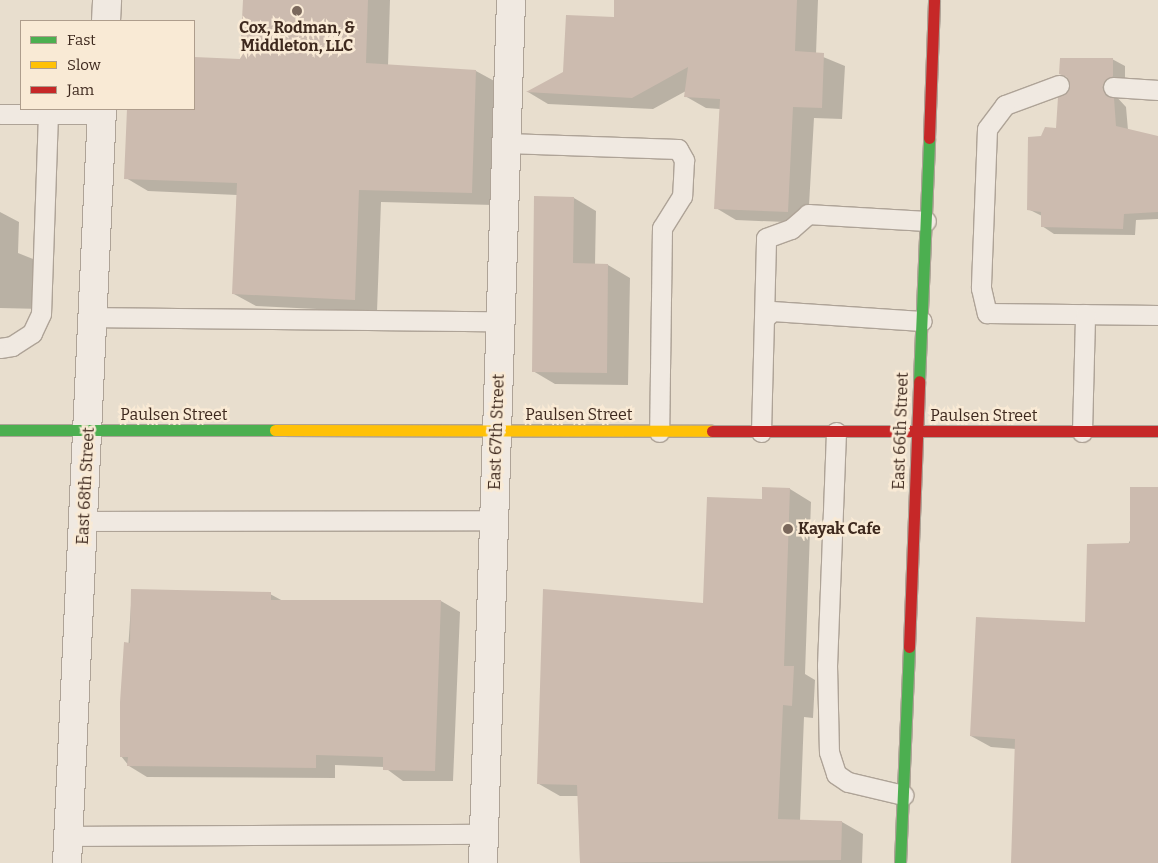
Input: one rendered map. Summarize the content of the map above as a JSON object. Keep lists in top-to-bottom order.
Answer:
{
  "streets": {
    "street": [
      "Paulsen Street",
      "East 66th Street",
      "East 67th Street",
      "East 68th Street"
    ]
  },
  "crossings": [
    ["Paulsen Street", "East 66th Street"],
    ["Paulsen Street", "East 67th Street"],
    ["Paulsen Street", "East 68th Street"]
  ],
  "places": ["Cox, Rodman, & Middleton, LLC", "Kayak Cafe"],
  "legend": ["Fast", "Slow", "Jam"]
}
